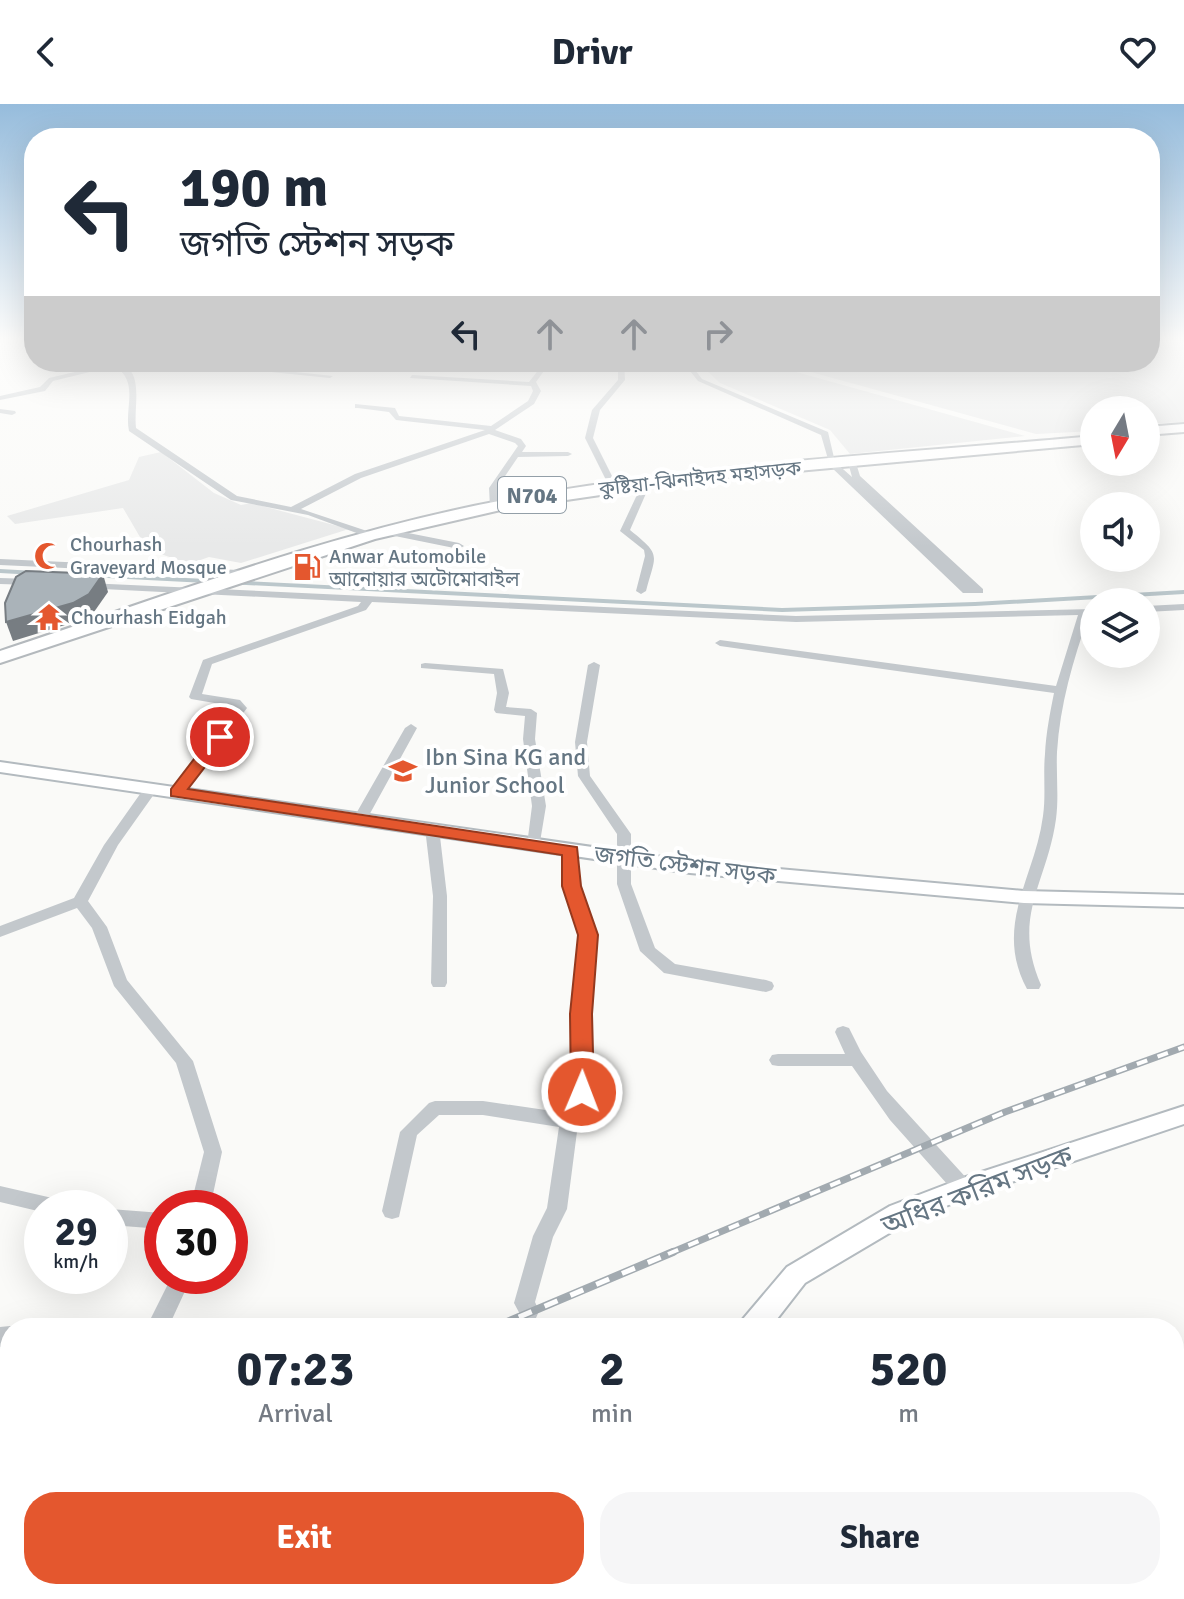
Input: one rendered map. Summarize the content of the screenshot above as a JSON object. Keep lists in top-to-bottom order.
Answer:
{
  "streets": {
    "highway": ["কুষ্টিয়া-ঝিনাইদহ মহাসড়ক", "N704"],
    "street": ["জগতি স্টেশন সড়ক", "অধির করিম সড়ক"]
  },
  "crossings": [
    ["কুষ্টিয়া-ঝিনাইদহ মহাসড়ক", "N704"]
  ],
  "places": {
    "mosque": ["Chourhash Graveyard Mosque"],
    "fuel station": ["Anwar Automobile আনোয়ার অটোমোবাইল"],
    "temple": ["Chourhash Eidgah"],
    "school or university": ["Ibn Sina KG and Junior School"]
  },
  "north": "bottom",
  "page": {
    "header": "Drivr",
    "turn": ["190 m", "জগতি স্টেশন সড়ক"],
    "speed": "29 km/h",
    "limit": "30",
    "eta": [
      "07:23",
      "Arrival",
      "2",
      "min",
      "520",
      "m"
    ],
    "buttons": ["Exit", "Share"]
  }
}
